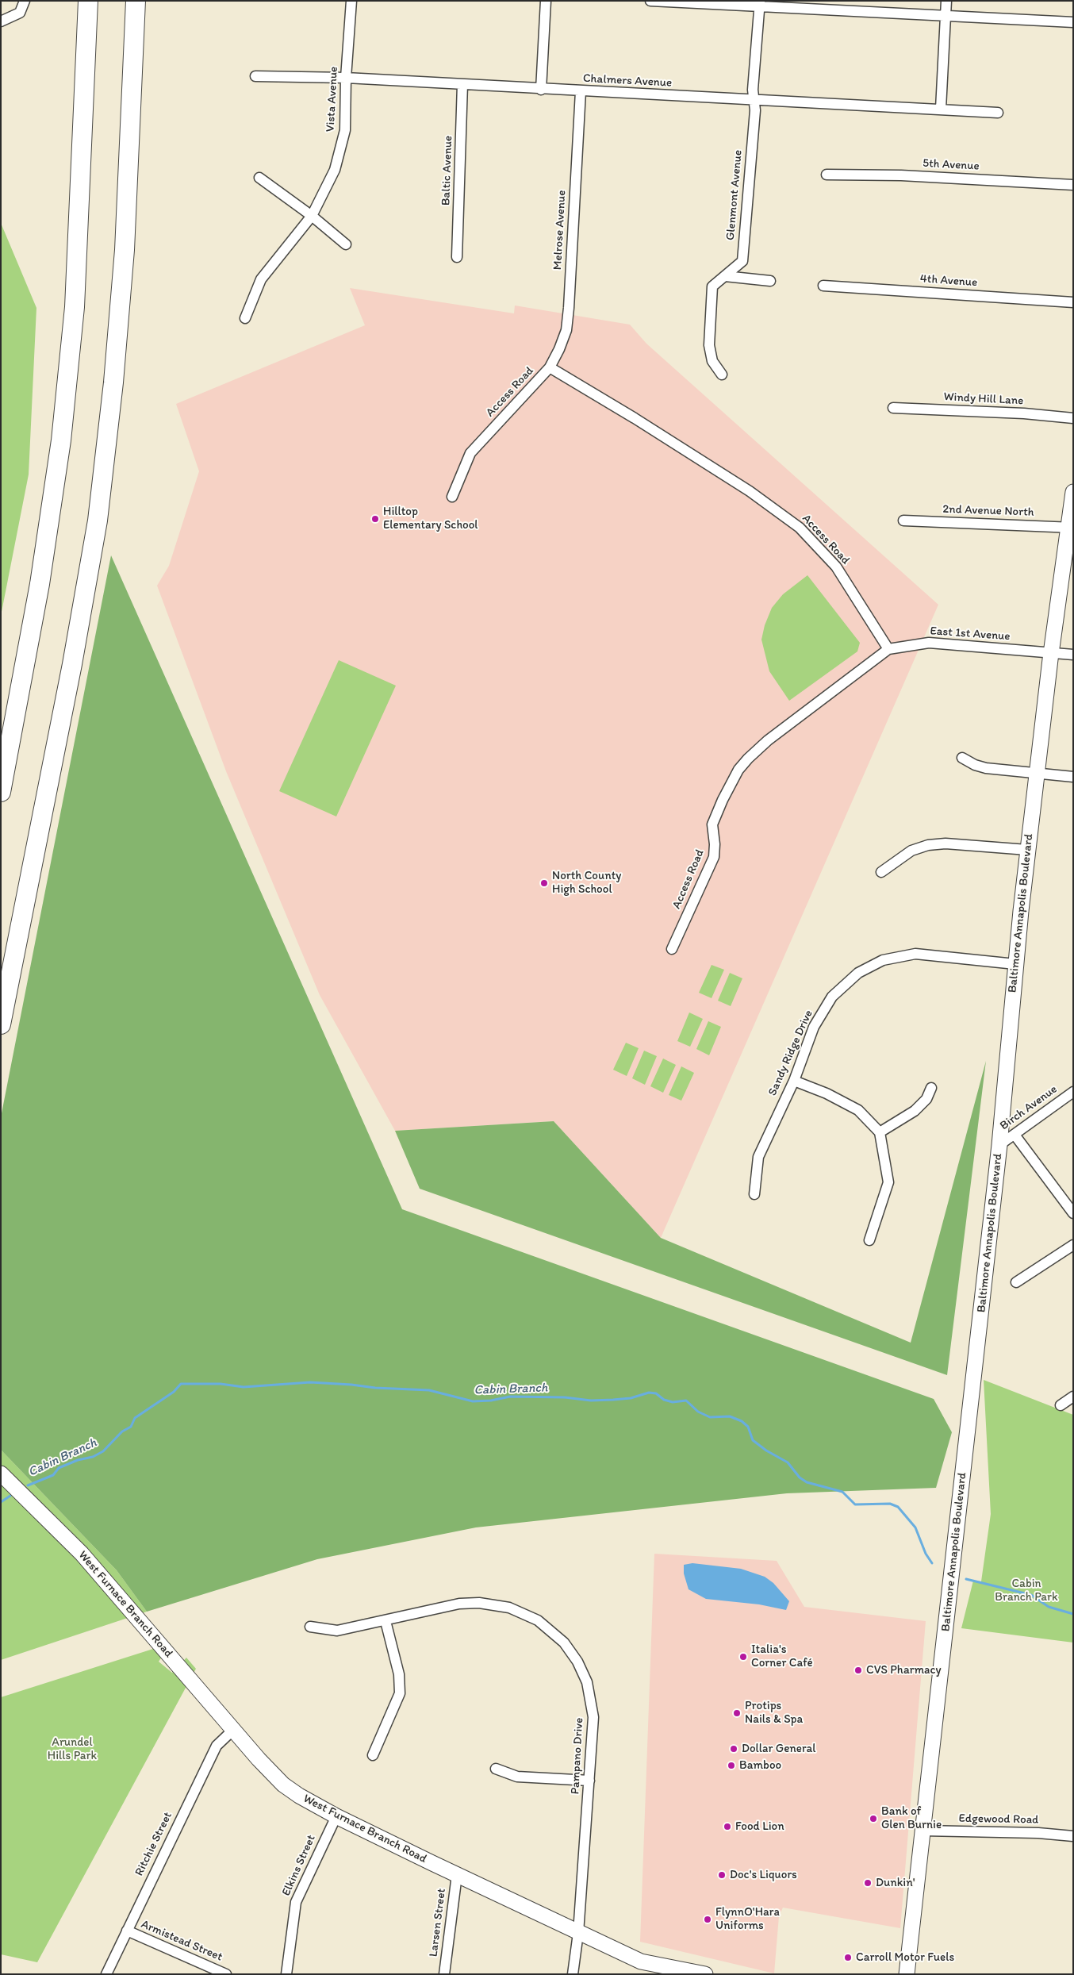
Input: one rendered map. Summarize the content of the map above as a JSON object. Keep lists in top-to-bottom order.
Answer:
{
  "streets": {
    "main road": ["Baltimore Annapolis Boulevard", "West Furnace Branch Road"],
    "street": [
      "Chalmers Avenue",
      "Vista Avenue",
      "5th Avenue",
      "Baltic Avenue",
      "Glenmont Avenue",
      "Melrose Avenue",
      "4th Avenue",
      "Access Road",
      "Windy Hill Lane",
      "2nd Avenue North",
      "East 1st Avenue",
      "Sandy Ridge Drive",
      "Birch Avenue",
      "Pampano Drive",
      "Edgewood Road",
      "Ritchie Street",
      "Elkins Street",
      "Larsen Street",
      "Armistead Street"
    ]
  },
  "crossings": [
    ["Chalmers Avenue", "Vista Avenue"],
    ["Chalmers Avenue", "Baltic Avenue"],
    ["Chalmers Avenue", "Glenmont Avenue"],
    ["Chalmers Avenue", "Melrose Avenue"],
    ["Melrose Avenue", "Access Road"],
    ["Access Road", "East 1st Avenue"],
    ["2nd Avenue North", "Baltimore Annapolis Boulevard"],
    ["East 1st Avenue", "Baltimore Annapolis Boulevard"],
    ["Baltimore Annapolis Boulevard", "Sandy Ridge Drive"],
    ["Baltimore Annapolis Boulevard", "Birch Avenue"],
    ["Baltimore Annapolis Boulevard", "Edgewood Road"],
    ["West Furnace Branch Road", "Pampano Drive"],
    ["West Furnace Branch Road", "Ritchie Street"],
    ["West Furnace Branch Road", "Elkins Street"],
    ["West Furnace Branch Road", "Larsen Street"],
    ["Ritchie Street", "Armistead Street"]
  ],
  "water": ["Cabin Branch"],
  "parks": ["Cabin Branch Park", "Arundel Hills Park"],
  "places": [
    "Hilltop Elementary School",
    "North County High School",
    "Italia's Corner Café",
    "CVS Pharmacy",
    "Protips Nails & Spa",
    "Dollar General",
    "Bamboo",
    "Bank of Glen Burnie",
    "Food Lion",
    "Doc's Liquors",
    "Dunkin'",
    "FlynnO'Hara Uniforms",
    "Carroll Motor Fuels"
  ]
}
